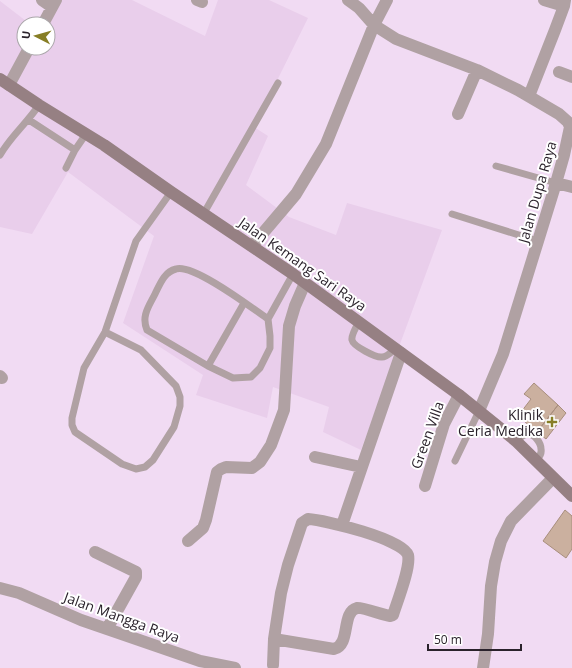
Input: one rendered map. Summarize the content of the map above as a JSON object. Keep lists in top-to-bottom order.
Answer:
{
  "streets": {
    "main road": ["Jalan Kemang Sari Raya"],
    "street": ["Jalan Dupa Raya", "Green Villa", "Jalan Mangga Raya"]
  },
  "crossings": [
    ["Jalan Dupa Raya", "Jalan Kemang Sari Raya"],
    ["Jalan Kemang Sari Raya", "Green Villa"]
  ],
  "places": {
    "health": ["Klinik Ceria Medika"]
  },
  "scale_bar": "50 m",
  "north": "left"
}
